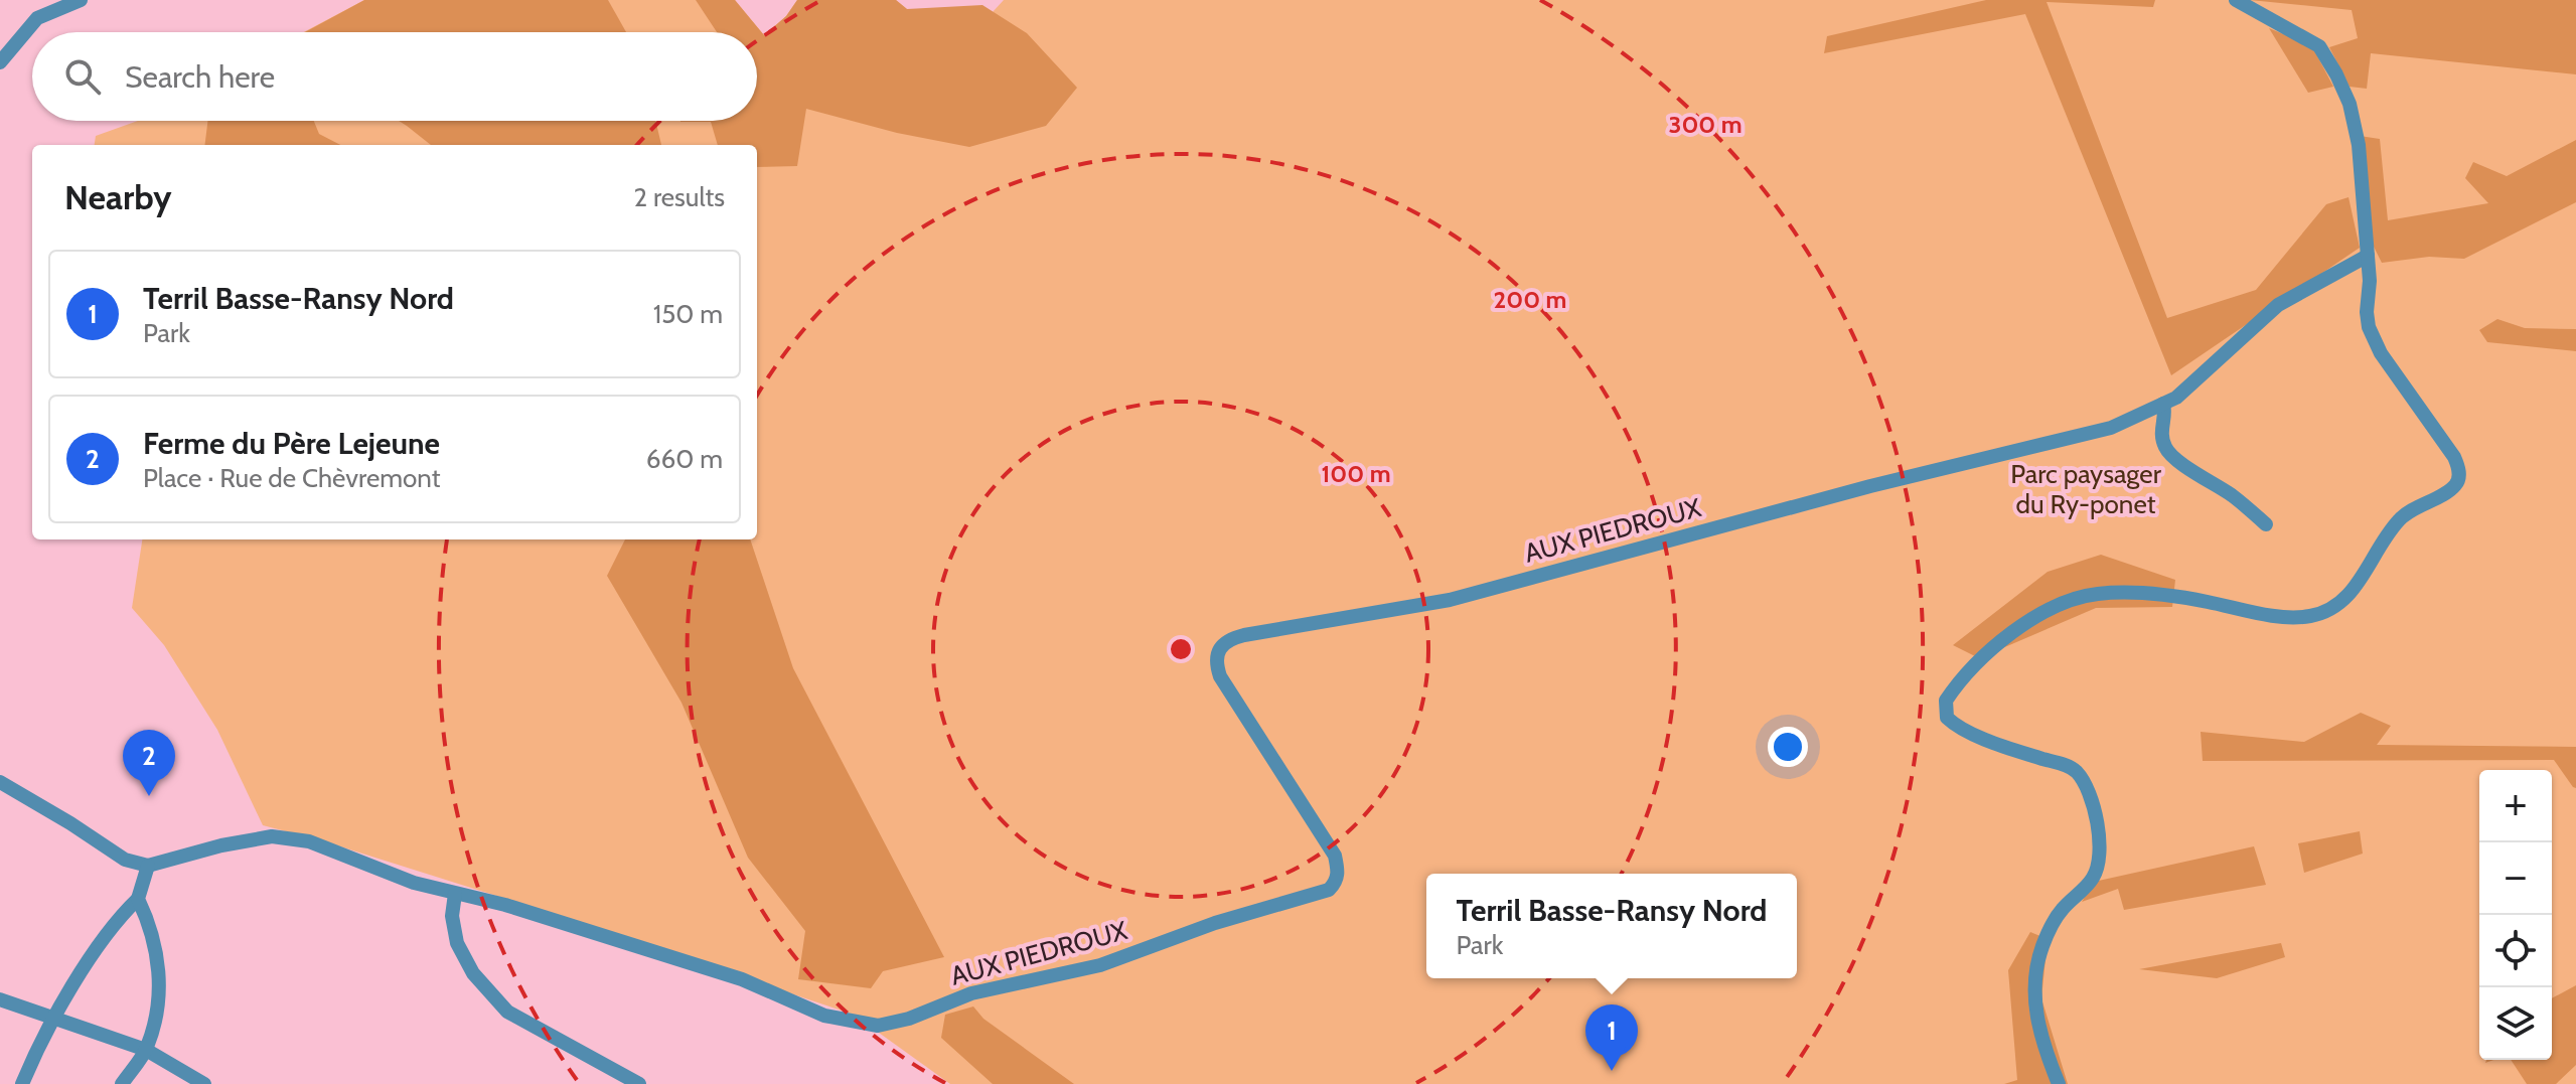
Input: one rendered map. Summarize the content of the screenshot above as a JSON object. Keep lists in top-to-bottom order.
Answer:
{
  "streets": {
    "street": ["AUX PIEDROUX"]
  },
  "parks": ["Parc paysager du Ry-ponet"],
  "page": {
    "search": "Search here",
    "heading": ["Nearby", "2 results"],
    "list": [
      {
        "mark": "1",
        "name": "Terril Basse-Ransy Nord",
        "note": "Park",
        "value": "150 m"
      },
      {
        "mark": "2",
        "name": "Ferme du Père Lejeune",
        "note": "Place · Rue de Chèvremont",
        "value": "660 m"
      }
    ],
    "pins": ["2", "1"],
    "map_buttons": ["+", "−"],
    "popup": ["Terril Basse-Ransy Nord", "Park"]
  },
  "rings": ["300 m", "200 m", "100 m"]
}
